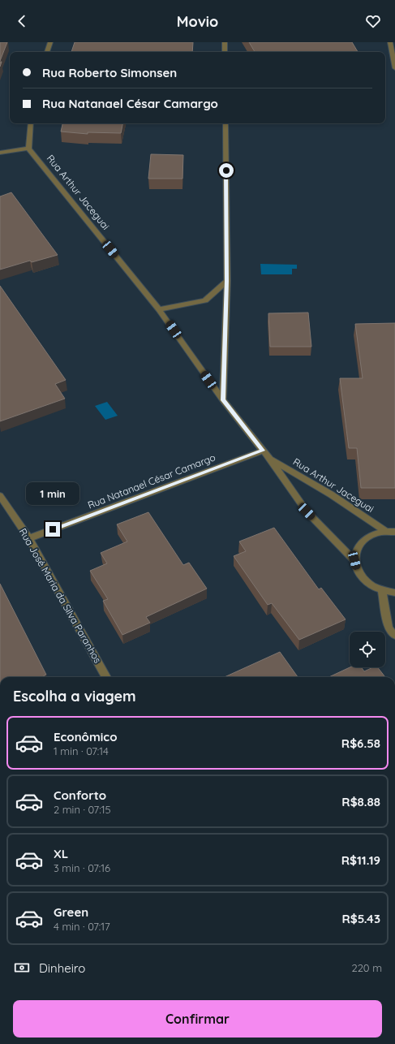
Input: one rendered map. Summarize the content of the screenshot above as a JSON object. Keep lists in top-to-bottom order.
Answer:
{
  "streets": {
    "street": ["Rua Arthur Jaceguai", "Rua Natanael César Camargo", "Rua José Maria da Silva Paranhos"]
  },
  "crossings": [
    ["Rua Arthur Jaceguai", "Rua Natanael César Camargo"],
    ["Rua Natanael César Camargo", "Rua José Maria da Silva Paranhos"]
  ],
  "page": {
    "header": "Movio",
    "banner": ["Rua Roberto Simonsen", "Rua Natanael César Camargo"],
    "bubble": "1 min",
    "heading": "Escolha a viagem",
    "list": [
      {
        "name": "Econômico",
        "note": "1 min · 07:14",
        "value": "R$6.58"
      },
      {
        "name": "Conforto",
        "note": "2 min · 07:15",
        "value": "R$8.88"
      },
      {
        "name": "XL",
        "note": "3 min · 07:16",
        "value": "R$11.19"
      },
      {
        "name": "Green",
        "note": "4 min · 07:17",
        "value": "R$5.43"
      }
    ],
    "pay": ["Dinheiro", "220 m"],
    "buttons": "Confirmar"
  }
}
